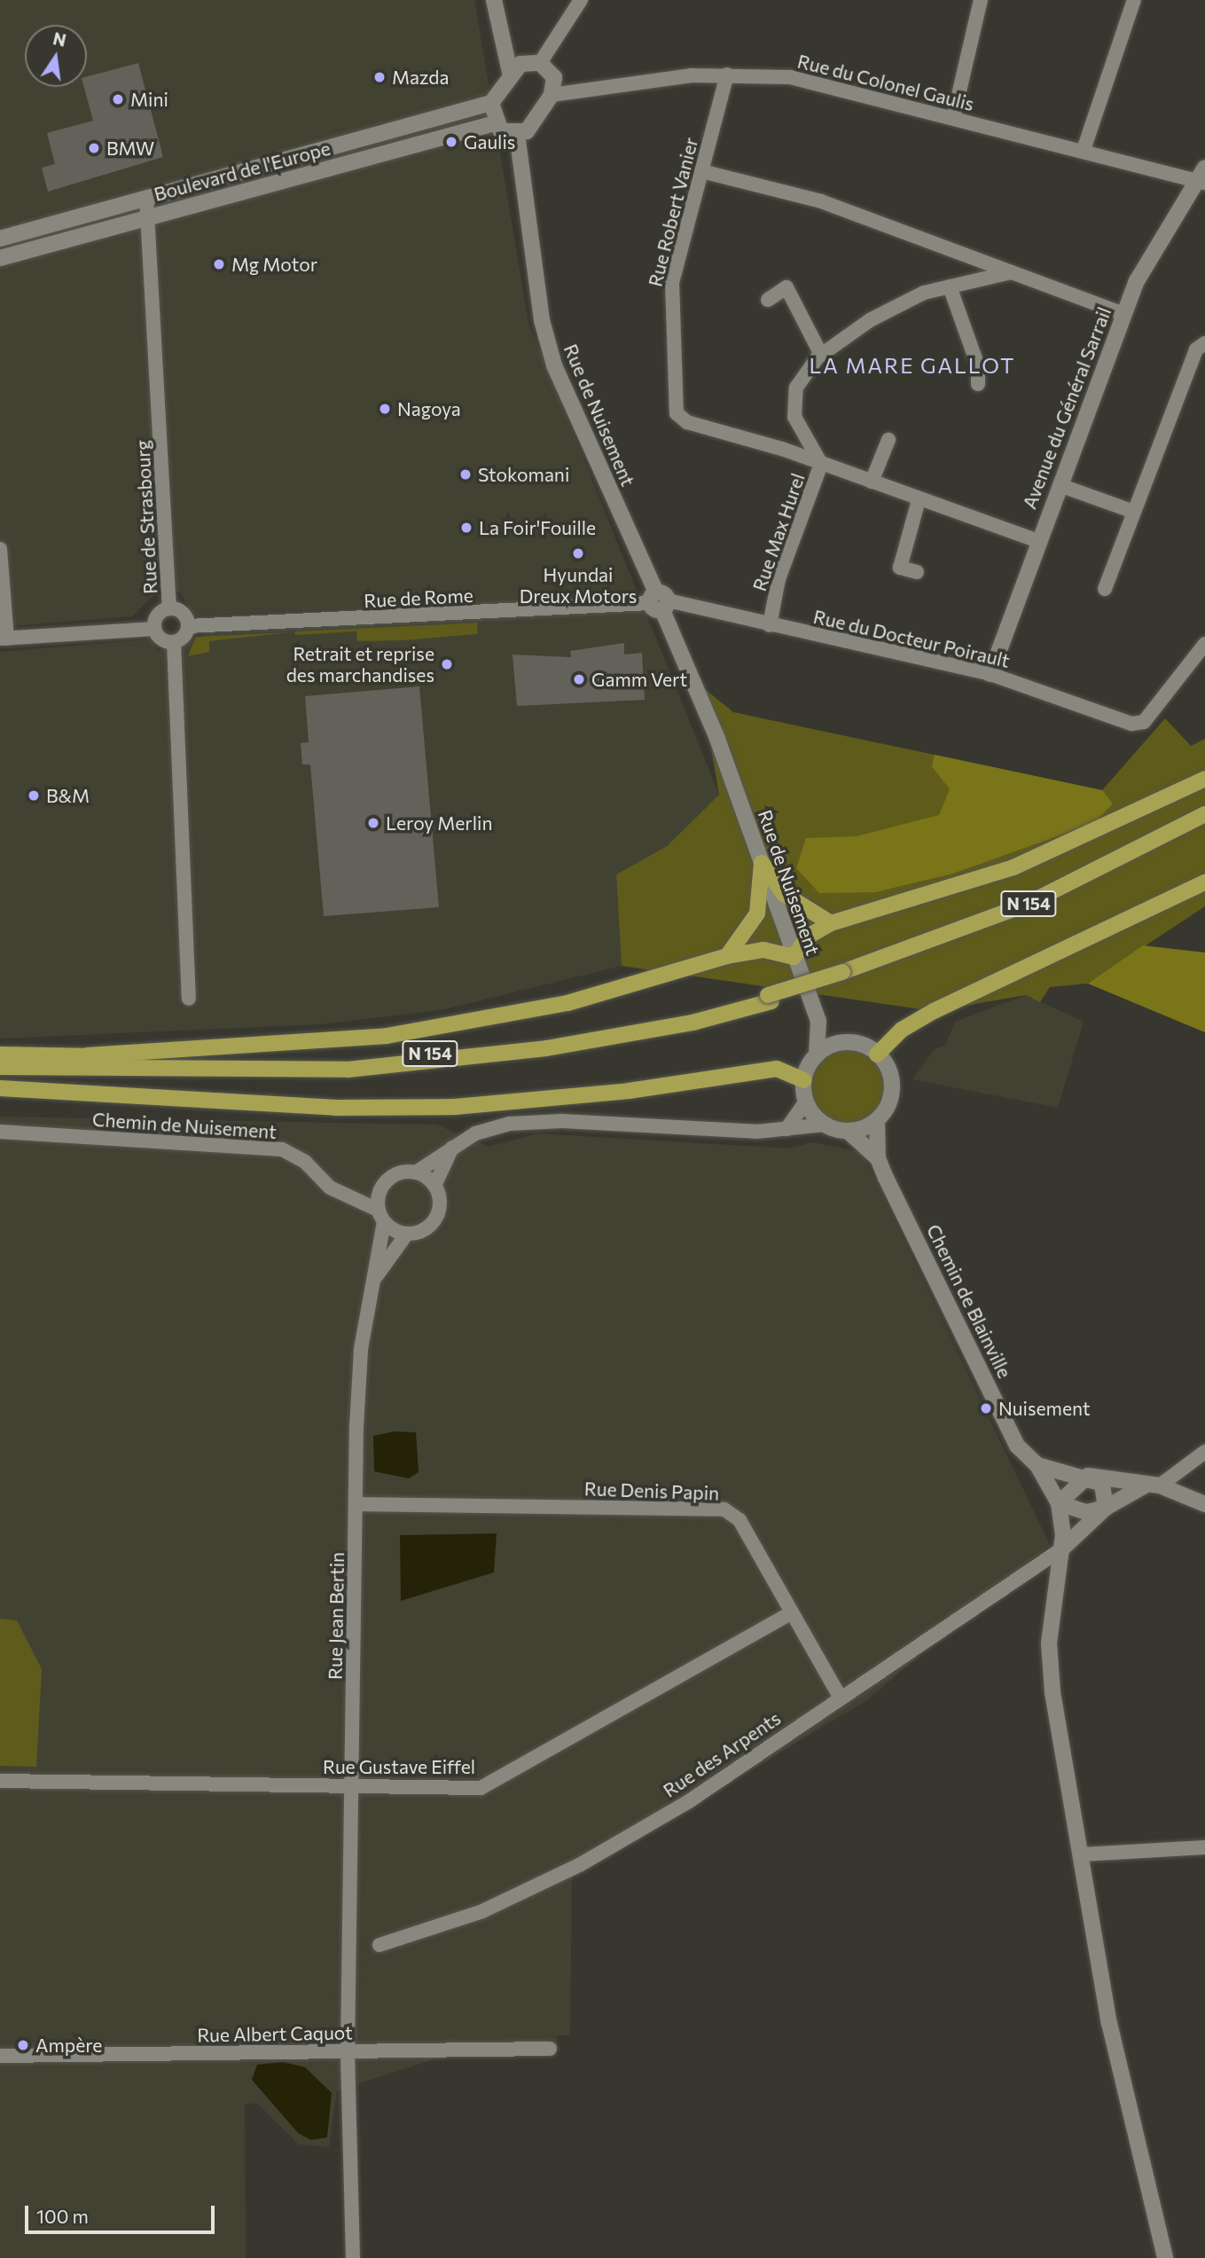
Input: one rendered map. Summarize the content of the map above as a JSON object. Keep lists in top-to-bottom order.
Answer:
{
  "streets": {
    "main road": ["N 154"],
    "street": [
      "Rue du Colonel Gaulis",
      "Boulevard de l'Europe",
      "Rue Robert Vanier",
      "Avenue du Général Sarrail",
      "Rue de Nuisement",
      "Rue de Strasbourg",
      "Rue Max Hurel",
      "Rue de Rome",
      "Rue du Docteur Poirault",
      "Chemin de Nuisement",
      "Chemin de Blainville",
      "Rue Denis Papin",
      "Rue Jean Bertin",
      "Rue des Arpents",
      "Rue Gustave Eiffel",
      "Rue Albert Caquot"
    ]
  },
  "crossings": [
    ["Rue du Colonel Gaulis", "Boulevard de l'Europe"],
    ["Rue du Colonel Gaulis", "Rue Robert Vanier"],
    ["Rue du Colonel Gaulis", "Avenue du Général Sarrail"],
    ["Rue du Colonel Gaulis", "Rue de Nuisement"],
    ["Boulevard de l'Europe", "Rue de Nuisement"],
    ["Boulevard de l'Europe", "Rue de Strasbourg"],
    ["Rue Robert Vanier", "Avenue du Général Sarrail"],
    ["Rue Robert Vanier", "Rue Max Hurel"],
    ["Avenue du Général Sarrail", "Rue du Docteur Poirault"],
    ["Rue de Nuisement", "Rue de Rome"],
    ["Rue de Nuisement", "Rue du Docteur Poirault"],
    ["Rue de Nuisement", "Chemin de Blainville"],
    ["Rue de Strasbourg", "Rue de Rome"],
    ["Rue Max Hurel", "Rue du Docteur Poirault"],
    ["Rue de Rome", "Rue du Docteur Poirault"],
    ["Chemin de Nuisement", "Rue Jean Bertin"],
    ["Chemin de Blainville", "Rue des Arpents"],
    ["Rue Denis Papin", "Rue Jean Bertin"],
    ["Rue Denis Papin", "Rue des Arpents"],
    ["Rue Denis Papin", "Rue Gustave Eiffel"],
    ["Rue Jean Bertin", "Rue Gustave Eiffel"],
    ["Rue Jean Bertin", "Rue Albert Caquot"]
  ],
  "districts": ["LA MARE GALLOT"],
  "places": [
    "Mazda",
    "Mini",
    "Gaulis",
    "BMW",
    "Mg Motor",
    "Nagoya",
    "Stokomani",
    "La Foir'Fouille",
    "Hyundai Dreux Motors",
    "Retrait et reprise des marchandises",
    "Gamm Vert",
    "B&M",
    "Leroy Merlin",
    "Nuisement",
    "Ampère"
  ],
  "scale_bar": "100 m",
  "north": "top"
}
